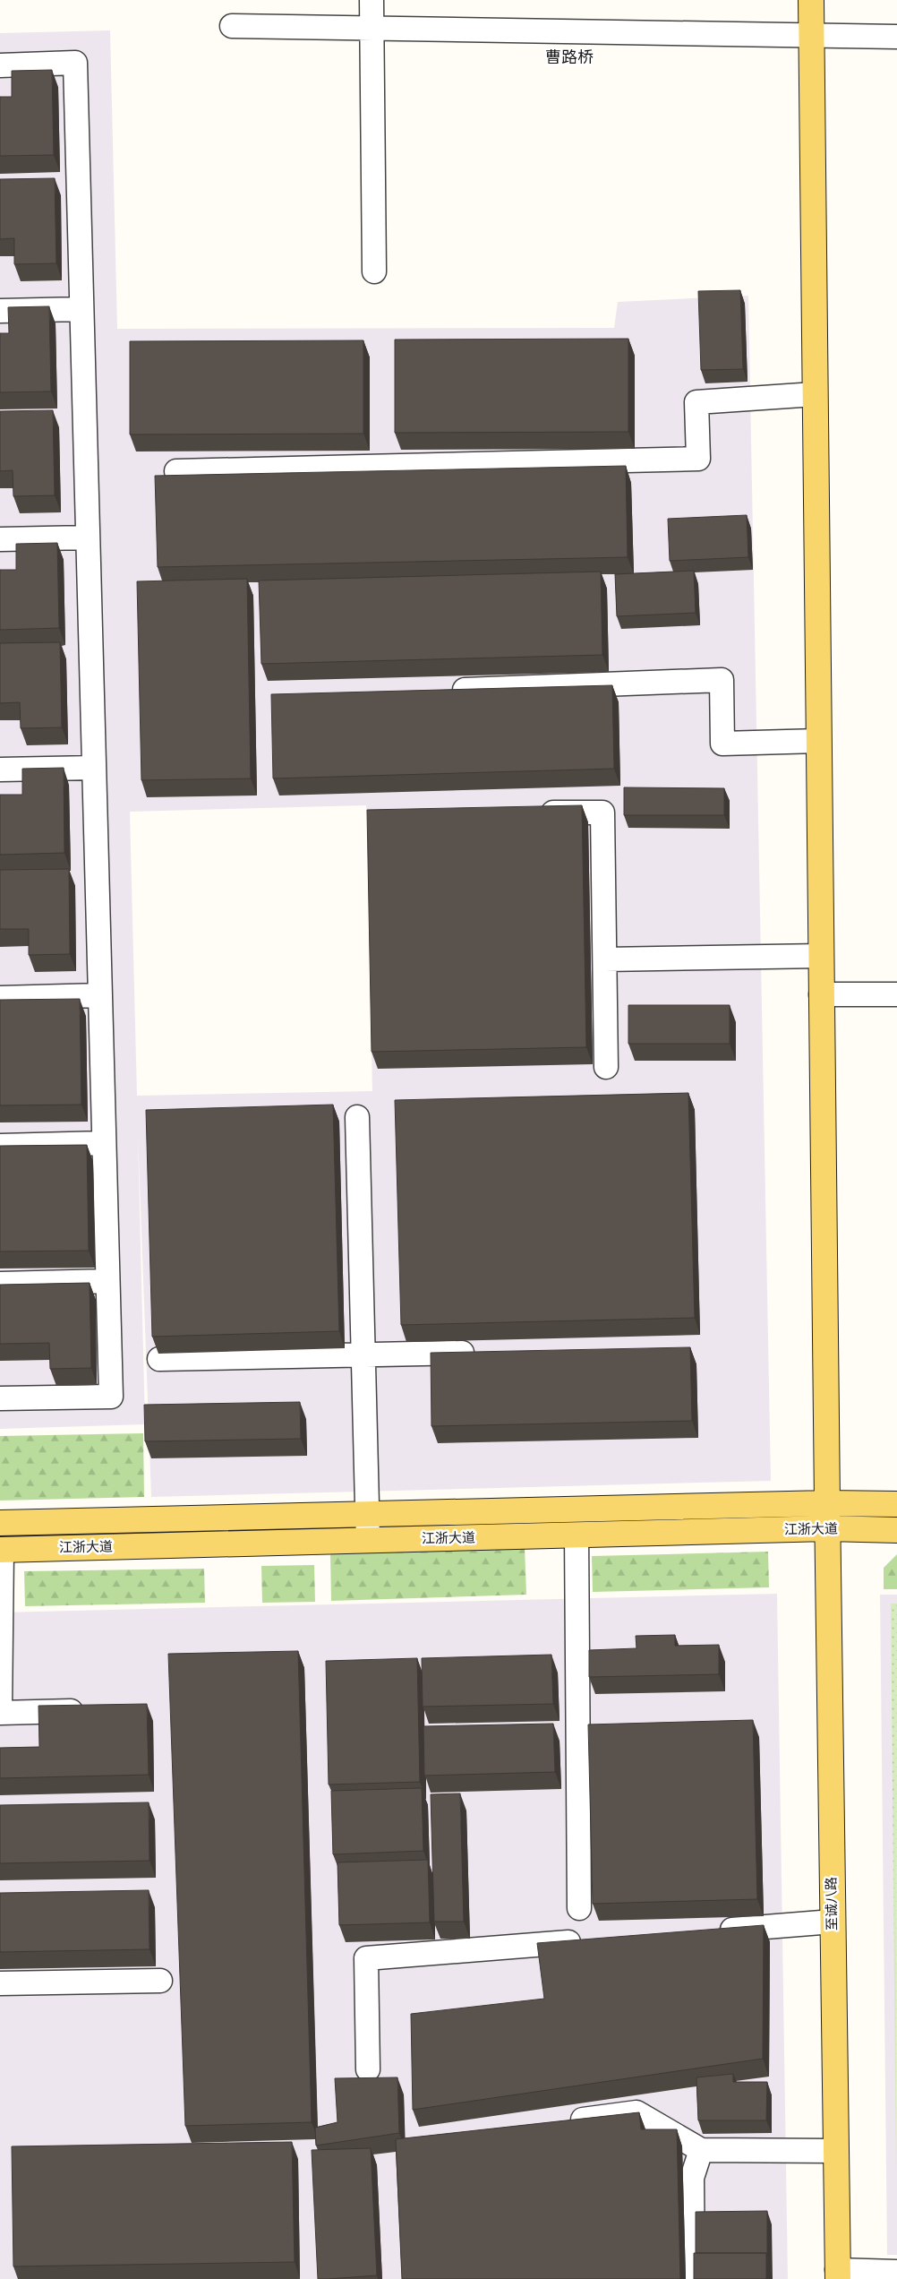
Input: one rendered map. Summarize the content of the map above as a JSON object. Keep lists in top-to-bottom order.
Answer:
{
  "streets": {
    "main road": ["江浙大道", "至诚八路"]
  },
  "crossings": [
    ["江浙大道", "至诚八路"]
  ],
  "districts": ["曹路桥"]
}
